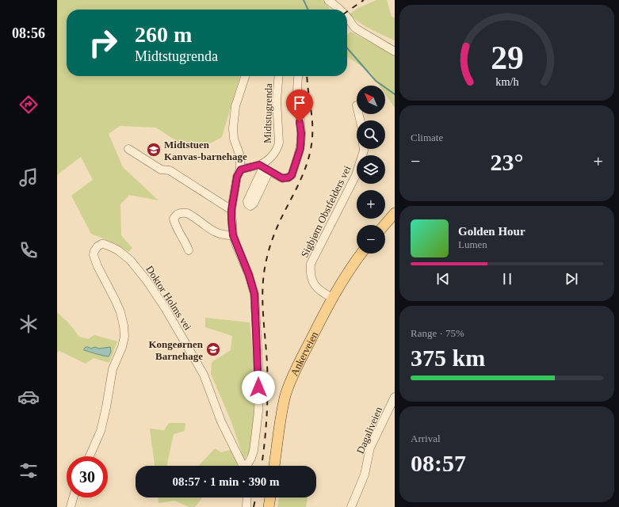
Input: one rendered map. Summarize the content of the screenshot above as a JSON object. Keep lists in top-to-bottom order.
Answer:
{
  "streets": {
    "main road": ["Ankerveien"],
    "street": [
      "Midtstugrenda",
      "Sigbjørn Obstfelders vei",
      "Doktor Holms vei",
      "Dagaliveien"
    ]
  },
  "crossings": [
    ["Sigbjørn Obstfelders vei", "Ankerveien"]
  ],
  "places": {
    "school or university": ["Midtstuen Kanvas-barnehage", "Kongeørnen Barnehage"]
  },
  "north": "top left",
  "page": {
    "tabs": "08:56",
    "turn": ["260 m", "Midtstugrenda"],
    "map_buttons": ["+", "−"],
    "tile": [
      "Climate",
      ["Range · 75%", "375 km"],
      ["Arrival", "08:57"]
    ],
    "heat": ["−", "23°", "+"],
    "song": ["Golden Hour", "Lumen"],
    "limit": "30",
    "trip": "08:57 · 1 min · 390 m",
    "gauge": ["29", "km/h"]
  }
}
